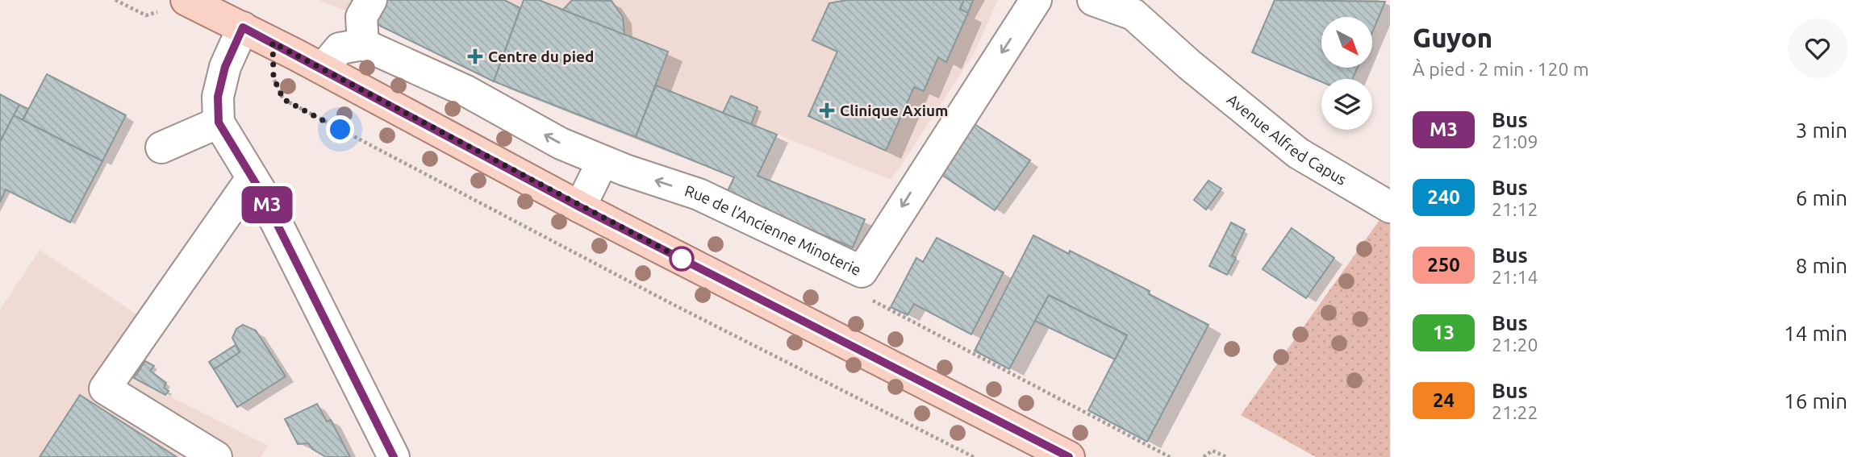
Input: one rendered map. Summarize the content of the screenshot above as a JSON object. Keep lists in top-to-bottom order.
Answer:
{
  "streets": {
    "street": ["Avenue Alfred Capus", "Rue de l'Ancienne Minoterie"]
  },
  "places": {
    "health": ["Centre du pied", "Clinique Axium"]
  },
  "lines": ["bus line M3"],
  "north": "bottom right",
  "page": {
    "on_map": "M3",
    "heading": ["Guyon", "À pied · 2 min · 120 m"],
    "list": [
      {
        "mark": "M3",
        "name": "Bus",
        "note": "21:09",
        "value": "3 min"
      },
      {
        "mark": "240",
        "name": "Bus",
        "note": "21:12",
        "value": "6 min"
      },
      {
        "mark": "250",
        "name": "Bus",
        "note": "21:14",
        "value": "8 min"
      },
      {
        "mark": "13",
        "name": "Bus",
        "note": "21:20",
        "value": "14 min"
      },
      {
        "mark": "24",
        "name": "Bus",
        "note": "21:22",
        "value": "16 min"
      }
    ]
  }
}
